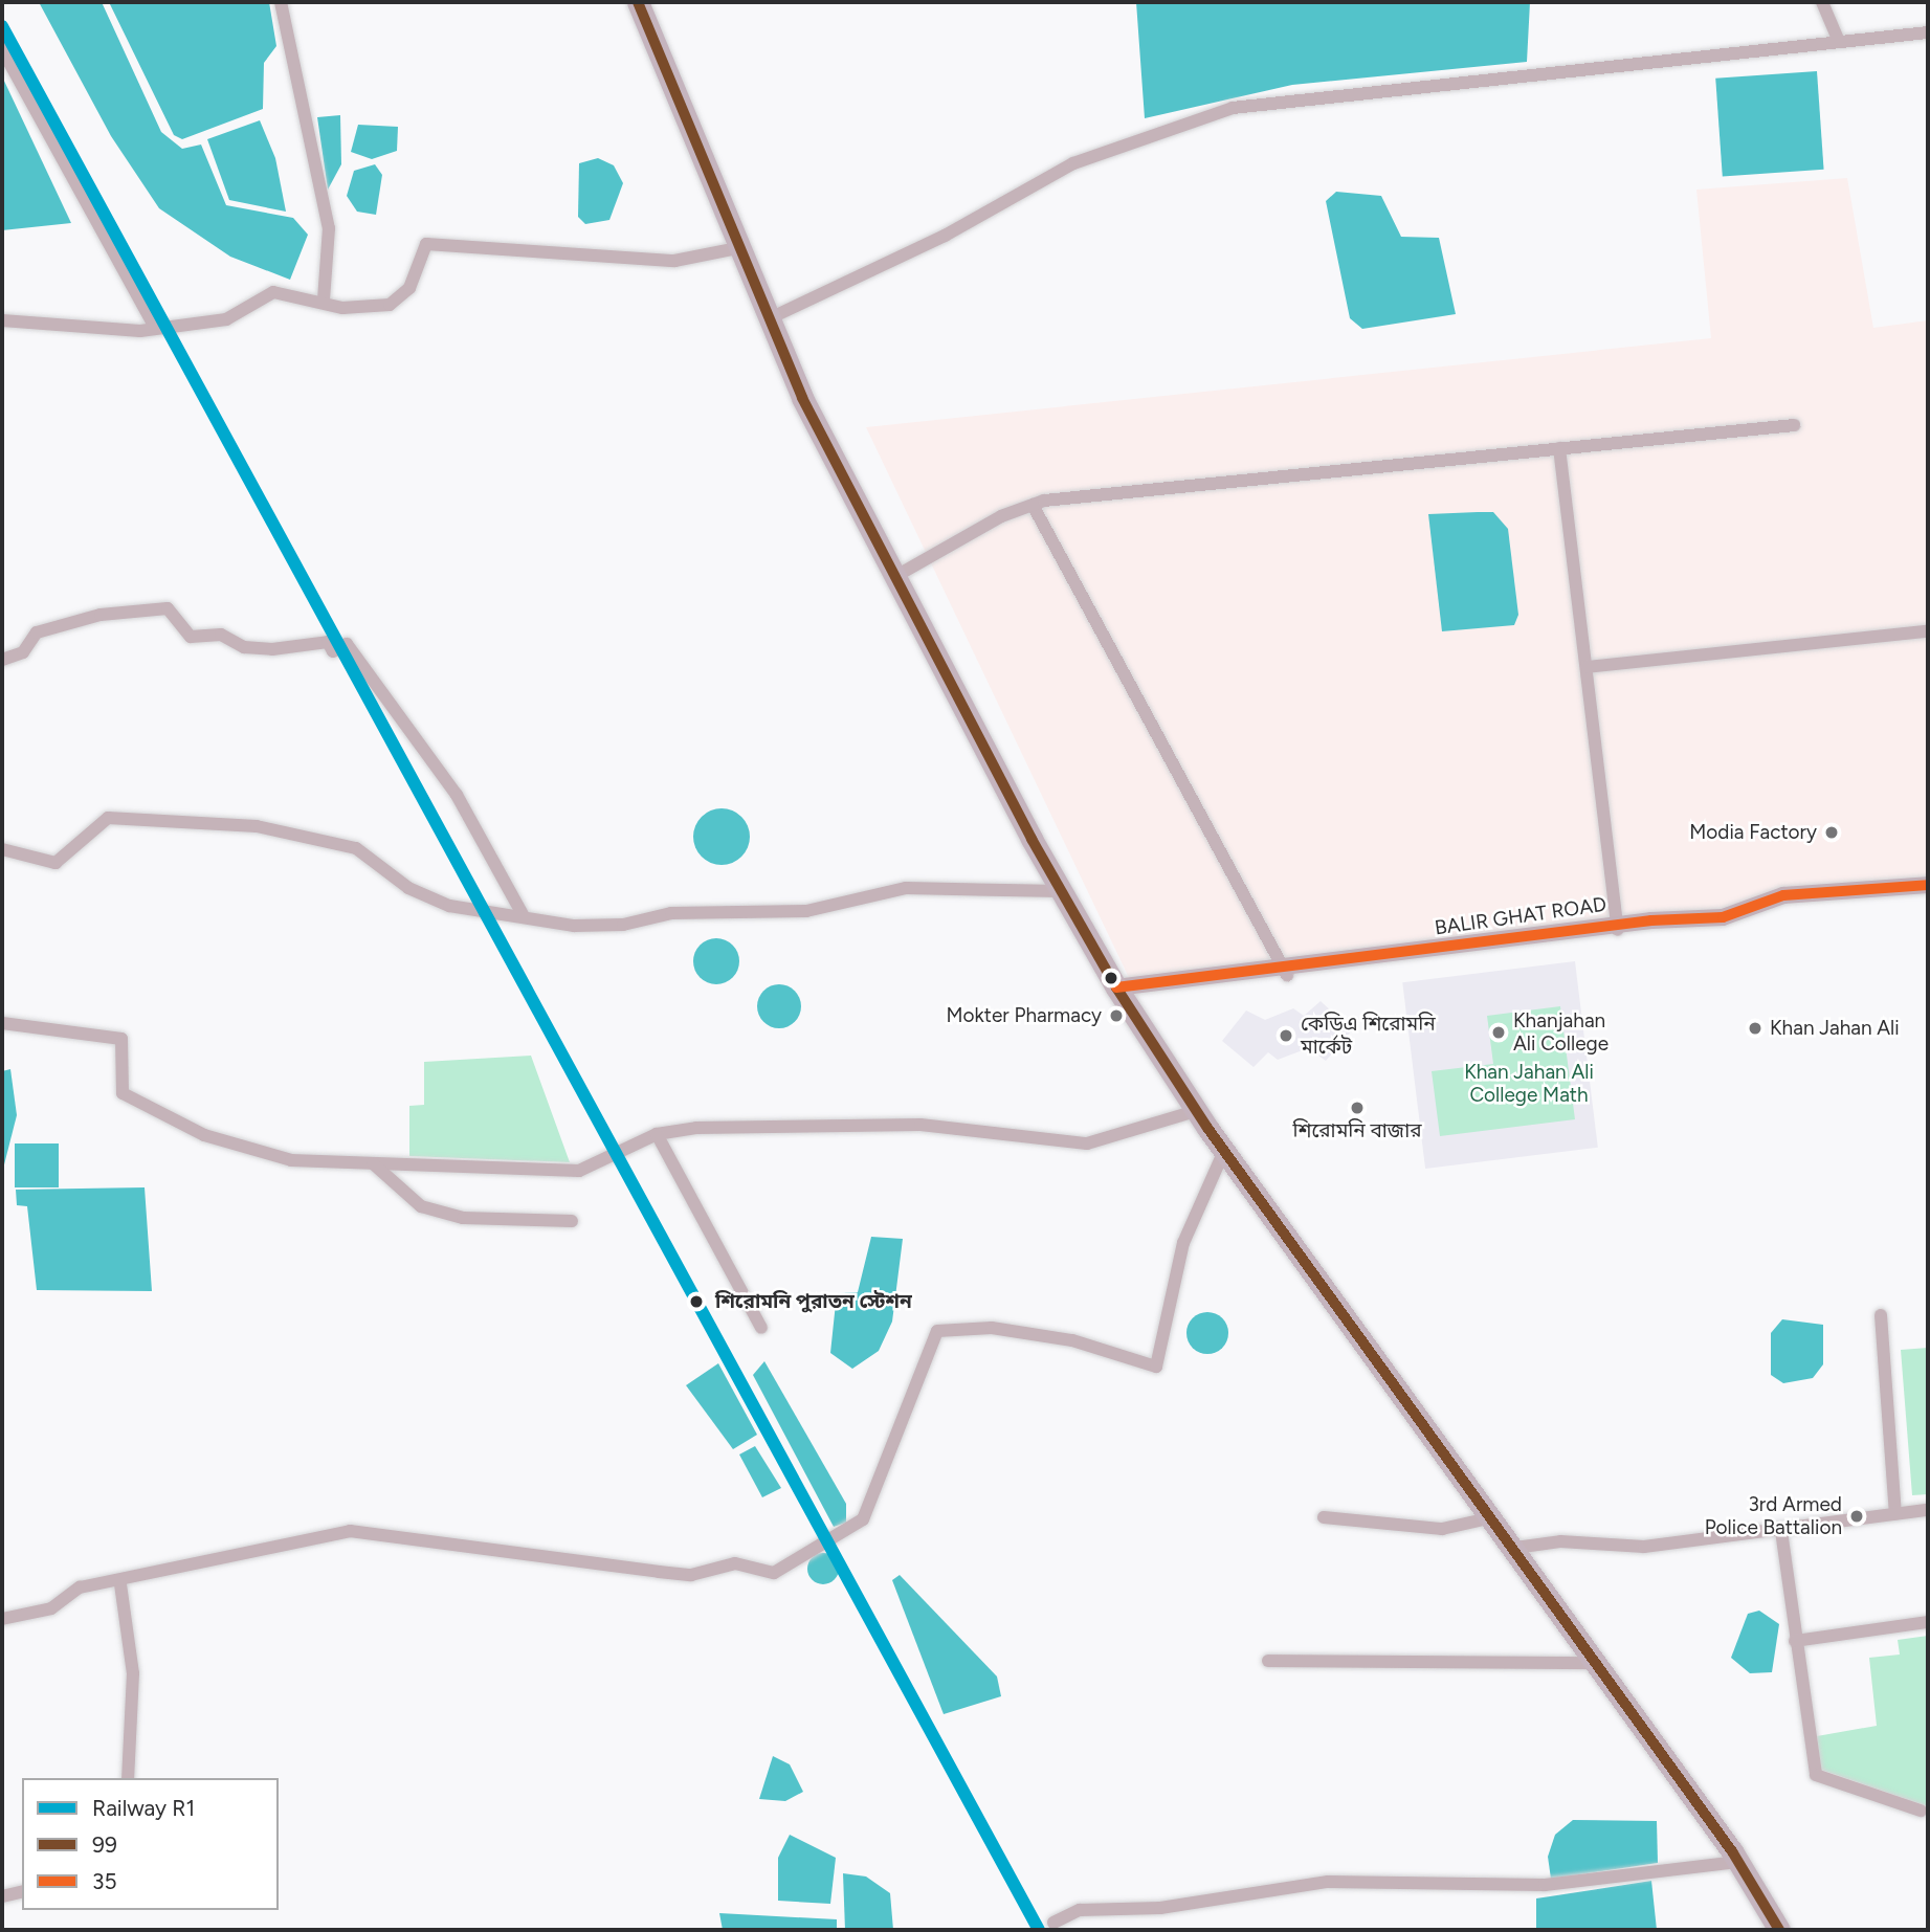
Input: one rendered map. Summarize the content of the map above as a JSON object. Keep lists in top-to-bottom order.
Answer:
{
  "streets": {
    "street": ["BALIR GHAT ROAD"]
  },
  "parks": ["Khan Jahan Ali College Math"],
  "places": [
    "Modia Factory",
    "Mokter Pharmacy",
    "Khan Jahan Ali",
    "Khanjahan Ali College",
    "কেডিএ শিরোমনি মার্কেট",
    "শিরোমনি বাজার",
    "শিরোমনি পুরাতন স্টেশন",
    "3rd Armed Police Battalion"
  ],
  "lines": ["transit line 99", "rail line R1", "transit line 35"],
  "legend": ["Railway R1", "99", "35"]
}
